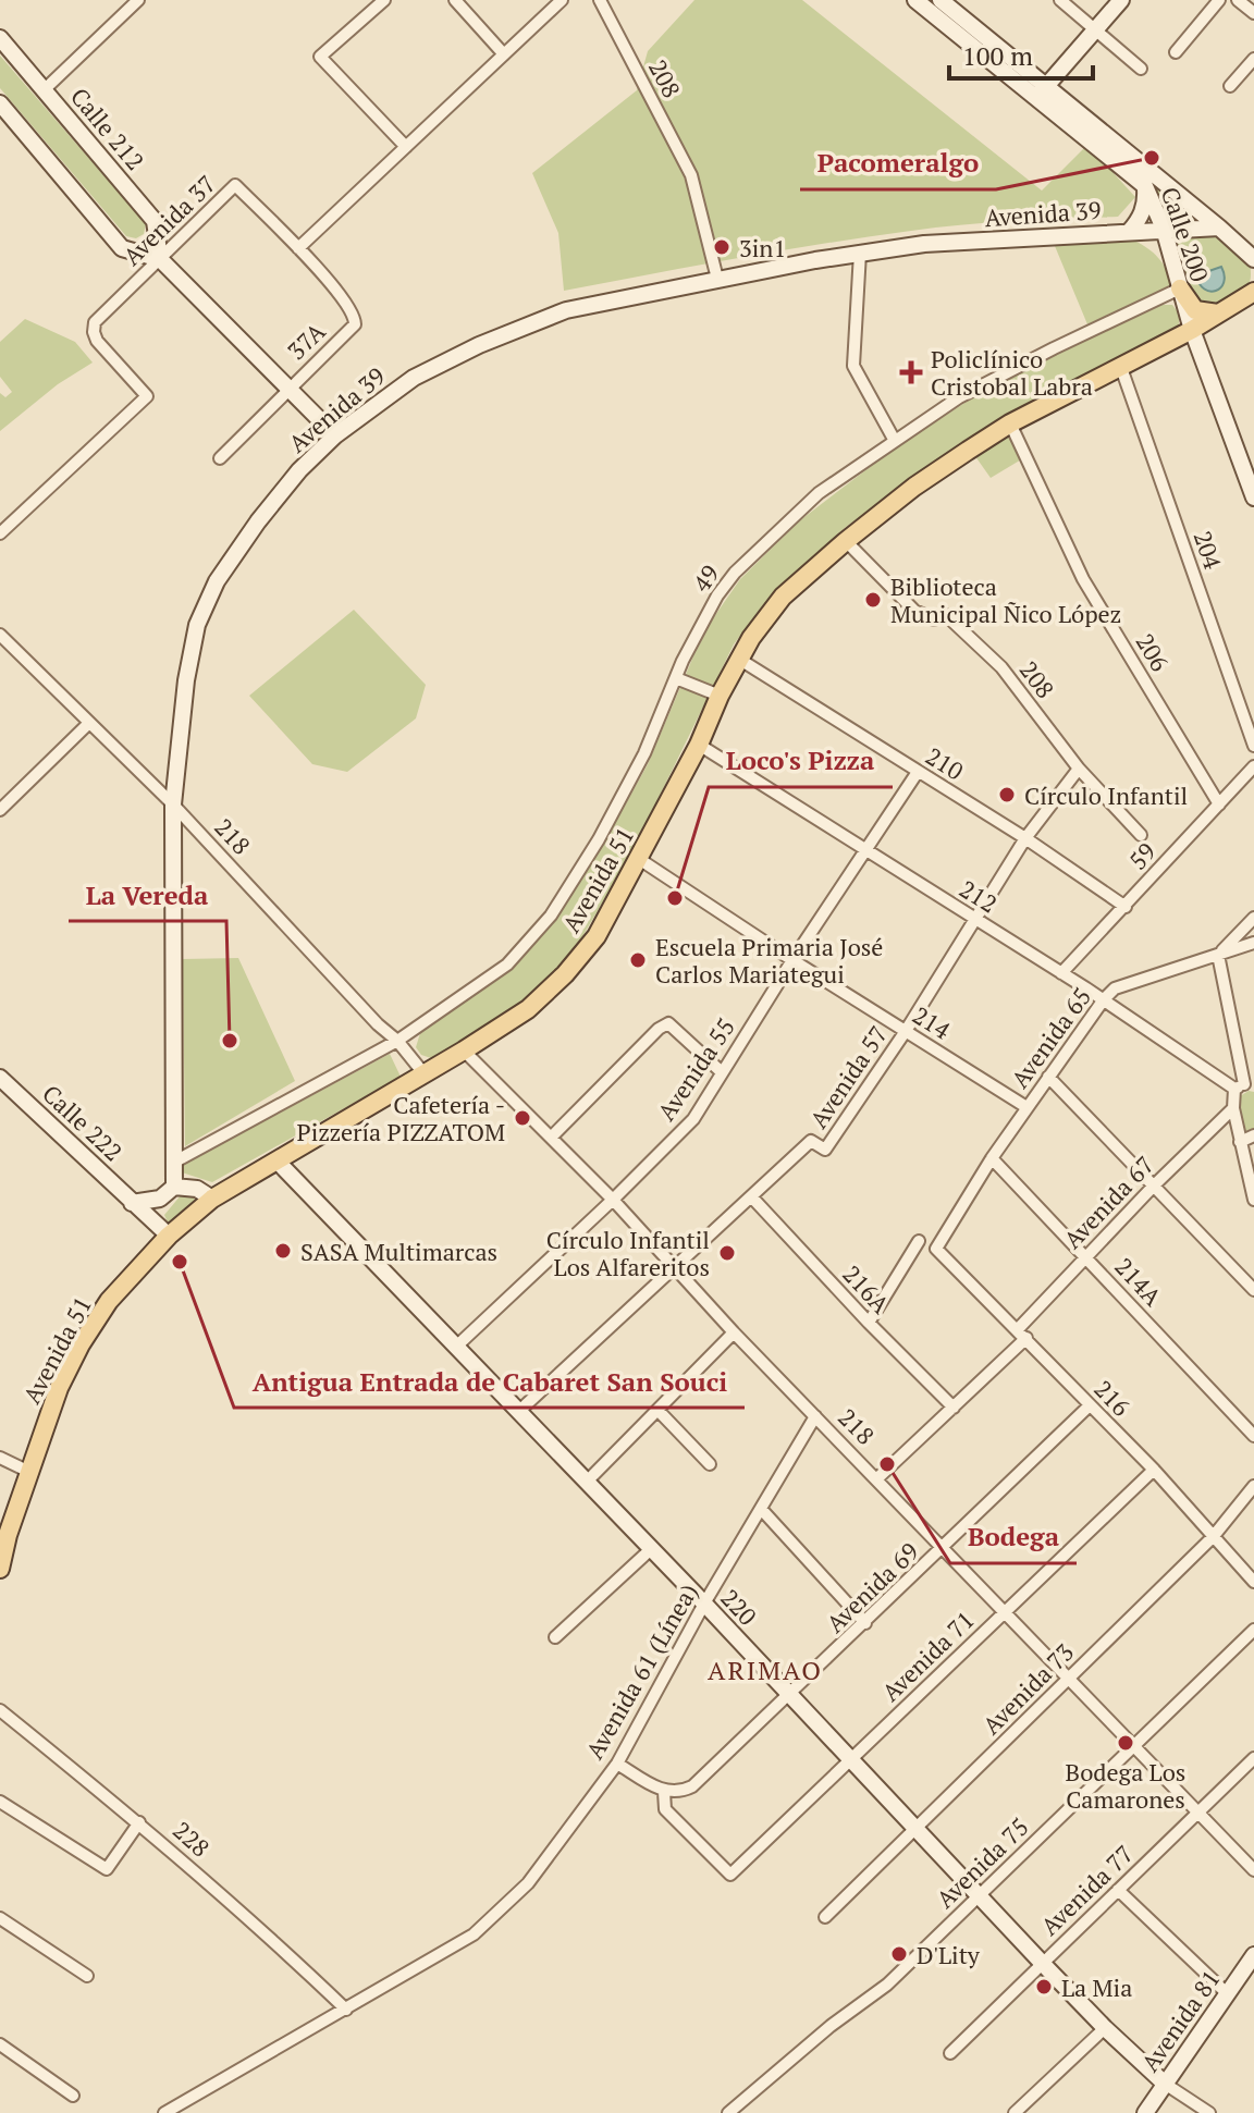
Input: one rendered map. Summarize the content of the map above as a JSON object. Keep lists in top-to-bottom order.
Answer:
{
  "streets": {
    "main road": ["Avenida 51"],
    "street": [
      "208",
      "Calle 212",
      "Avenida 39",
      "Avenida 37",
      "Calle 200",
      "37A",
      "204",
      "49",
      "206",
      "210",
      "218",
      "59",
      "212",
      "214",
      "Avenida 65",
      "Avenida 55",
      "Avenida 57",
      "Calle 222",
      "Avenida 67",
      "214A",
      "216A",
      "216",
      "Avenida 69",
      "220",
      "Avenida 71",
      "Avenida 61 (Línea)",
      "Avenida 73",
      "228",
      "Avenida 75",
      "Avenida 77",
      "Avenida 81"
    ]
  },
  "crossings": [
    ["208", "Avenida 39"],
    ["208", "Avenida 51"],
    ["208", "Avenida 57"],
    ["Calle 212", "Avenida 37"],
    ["Avenida 39", "Calle 200"],
    ["Avenida 39", "49"],
    ["Avenida 39", "218"],
    ["Avenida 37", "37A"],
    ["Calle 200", "49"],
    ["Calle 200", "Avenida 51"],
    ["204", "Avenida 51"],
    ["49", "218"],
    ["206", "59"],
    ["206", "Avenida 51"],
    ["210", "59"],
    ["210", "Avenida 51"],
    ["210", "Avenida 55"],
    ["210", "Avenida 57"],
    ["218", "Avenida 51"],
    ["218", "Avenida 55"],
    ["218", "Avenida 57"],
    ["218", "Avenida 69"],
    ["218", "Avenida 71"],
    ["218", "Avenida 61 (Línea)"],
    ["218", "Avenida 73"],
    ["218", "Avenida 75"],
    ["218", "Avenida 77"],
    ["59", "212"],
    ["Avenida 51", "212"],
    ["Avenida 51", "214"],
    ["Avenida 51", "Calle 222"],
    ["Avenida 51", "220"],
    ["212", "Avenida 65"],
    ["212", "Avenida 55"],
    ["212", "Avenida 57"],
    ["214", "Avenida 65"],
    ["214", "Avenida 55"],
    ["214", "Avenida 57"],
    ["Avenida 65", "214A"],
    ["Avenida 65", "216"],
    ["Avenida 55", "220"],
    ["Avenida 57", "216A"],
    ["Avenida 57", "220"],
    ["Avenida 67", "214A"],
    ["Avenida 67", "216"],
    ["216", "Avenida 69"],
    ["216", "Avenida 71"],
    ["216", "Avenida 73"],
    ["Avenida 69", "220"],
    ["Avenida 69", "Avenida 71"],
    ["220", "Avenida 71"],
    ["220", "Avenida 61 (Línea)"],
    ["220", "Avenida 73"],
    ["220", "Avenida 75"],
    ["220", "Avenida 77"],
    ["220", "Avenida 81"],
    ["Avenida 61 (Línea)", "228"]
  ],
  "districts": ["ARIMAO"],
  "places": {
    "other": [
      "Pacomeralgo",
      "3in1",
      "Biblioteca Municipal Ñico López",
      "Círculo Infantil",
      "Loco's Pizza",
      "Escuela Primaria José Carlos Mariategui",
      "La Vereda",
      "Cafetería - Pizzería PIZZATOM",
      "SASA Multimarcas",
      "Círculo Infantil Los Alfareritos",
      "Antigua Entrada de Cabaret San Souci",
      "Bodega",
      "Bodega Los Camarones",
      "D'Lity",
      "La Mia"
    ],
    "health": ["Policlínico Cristobal Labra"]
  },
  "scale_bar": "100 m"
}
